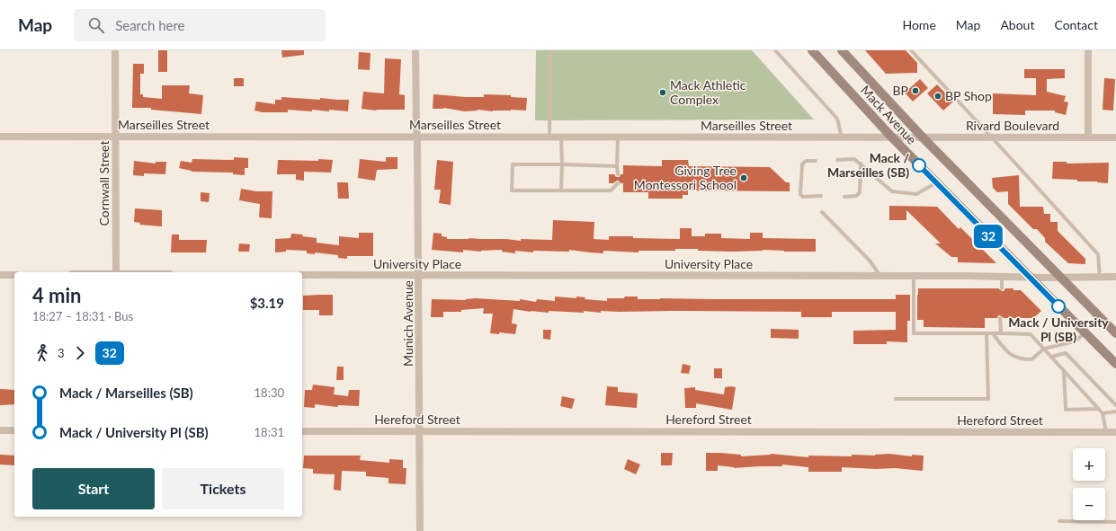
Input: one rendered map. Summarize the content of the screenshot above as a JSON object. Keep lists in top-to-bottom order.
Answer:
{
  "streets": {
    "main road": ["Mack Avenue"],
    "street": [
      "Marseilles Street",
      "Rivard Boulevard",
      "Cornwall Street",
      "University Place",
      "Munich Avenue",
      "Hereford Street"
    ]
  },
  "crossings": [
    ["Mack Avenue", "Marseilles Street"],
    ["Mack Avenue", "Rivard Boulevard"],
    ["Mack Avenue", "University Place"],
    ["Marseilles Street", "Rivard Boulevard"],
    ["Marseilles Street", "Cornwall Street"],
    ["Marseilles Street", "Munich Avenue"],
    ["University Place", "Munich Avenue"],
    ["Munich Avenue", "Hereford Street"]
  ],
  "places": [
    "BP",
    "Mack Athletic Complex",
    "BP Shop",
    "Mack / Marseilles (SB)",
    "Giving Tree Montessori School",
    "Mack / University Pl (SB)"
  ],
  "lines": ["bus line 32"],
  "page": {
    "header": "Map",
    "search": "Search here",
    "nav": [
      "Home",
      "Map",
      "About",
      "Contact"
    ],
    "on_map": "32",
    "heading": ["4 min", "18:27 – 18:31 · Bus", "$3.19"],
    "legs": ["3", "32"],
    "list": [
      {
        "name": "Mack / Marseilles (SB)",
        "value": "18:30"
      },
      {
        "name": "Mack / University Pl (SB)",
        "value": "18:31"
      }
    ],
    "map_buttons": ["+", "−"],
    "buttons": ["Start", "Tickets"]
  }
}
